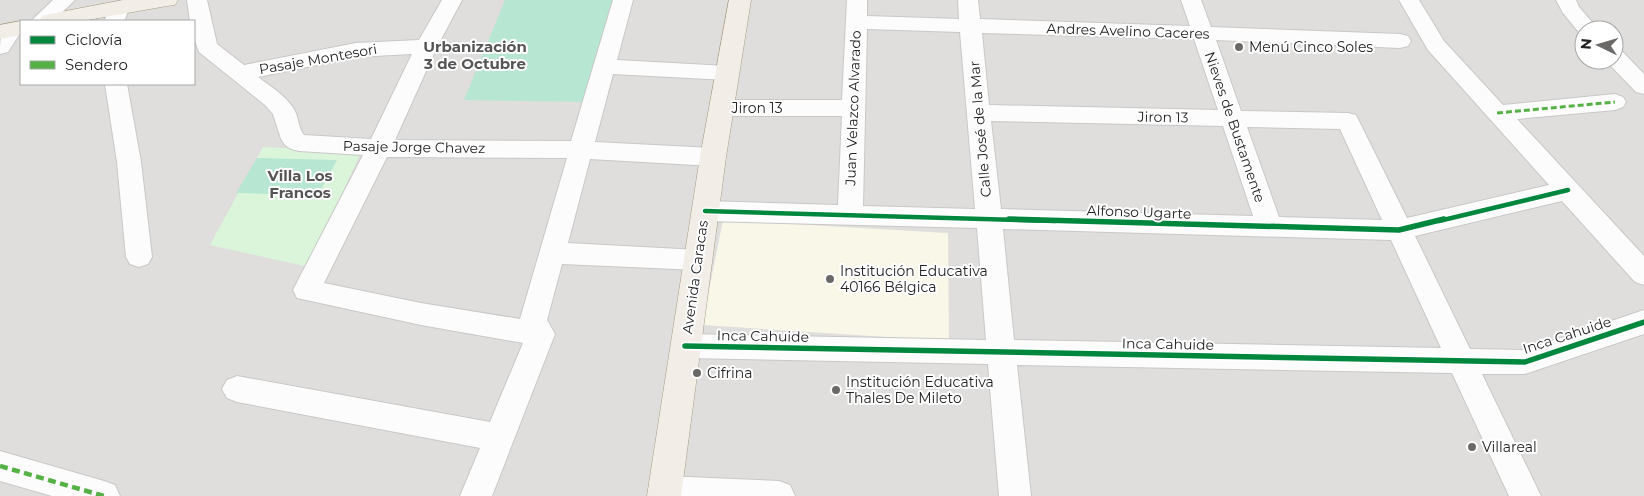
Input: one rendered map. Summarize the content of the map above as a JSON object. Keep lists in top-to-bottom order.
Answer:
{
  "streets": {
    "main road": ["Avenida Caracas"],
    "street": [
      "Andres Avelino Caceres",
      "Pasaje Montesori",
      "Jiron 13",
      "Juan Velazco Alvarado",
      "Nieves de Bustamente",
      "Calle José de la Mar",
      "Pasaje Jorge Chavez",
      "Alfonso Ugarte",
      "Inca Cahuide"
    ]
  },
  "crossings": [
    ["Andres Avelino Caceres", "Juan Velazco Alvarado"],
    ["Andres Avelino Caceres", "Nieves de Bustamente"],
    ["Andres Avelino Caceres", "Calle José de la Mar"],
    ["Pasaje Montesori", "Pasaje Jorge Chavez"],
    ["Jiron 13", "Juan Velazco Alvarado"],
    ["Jiron 13", "Nieves de Bustamente"],
    ["Jiron 13", "Calle José de la Mar"],
    ["Jiron 13", "Alfonso Ugarte"],
    ["Jiron 13", "Avenida Caracas"],
    ["Juan Velazco Alvarado", "Alfonso Ugarte"],
    ["Nieves de Bustamente", "Alfonso Ugarte"],
    ["Calle José de la Mar", "Alfonso Ugarte"],
    ["Calle José de la Mar", "Inca Cahuide"],
    ["Pasaje Jorge Chavez", "Avenida Caracas"],
    ["Alfonso Ugarte", "Avenida Caracas"],
    ["Avenida Caracas", "Inca Cahuide"]
  ],
  "districts": ["Urbanización 3 de Octubre", "Villa Los Francos"],
  "places": [
    "Menú Cinco Soles",
    "Institución Educativa 40166 Bélgica",
    "Cifrina",
    "Institución Educativa Thales De Mileto",
    "Villareal"
  ],
  "legend": ["Ciclovía", "Sendero"],
  "north": "left"
}
